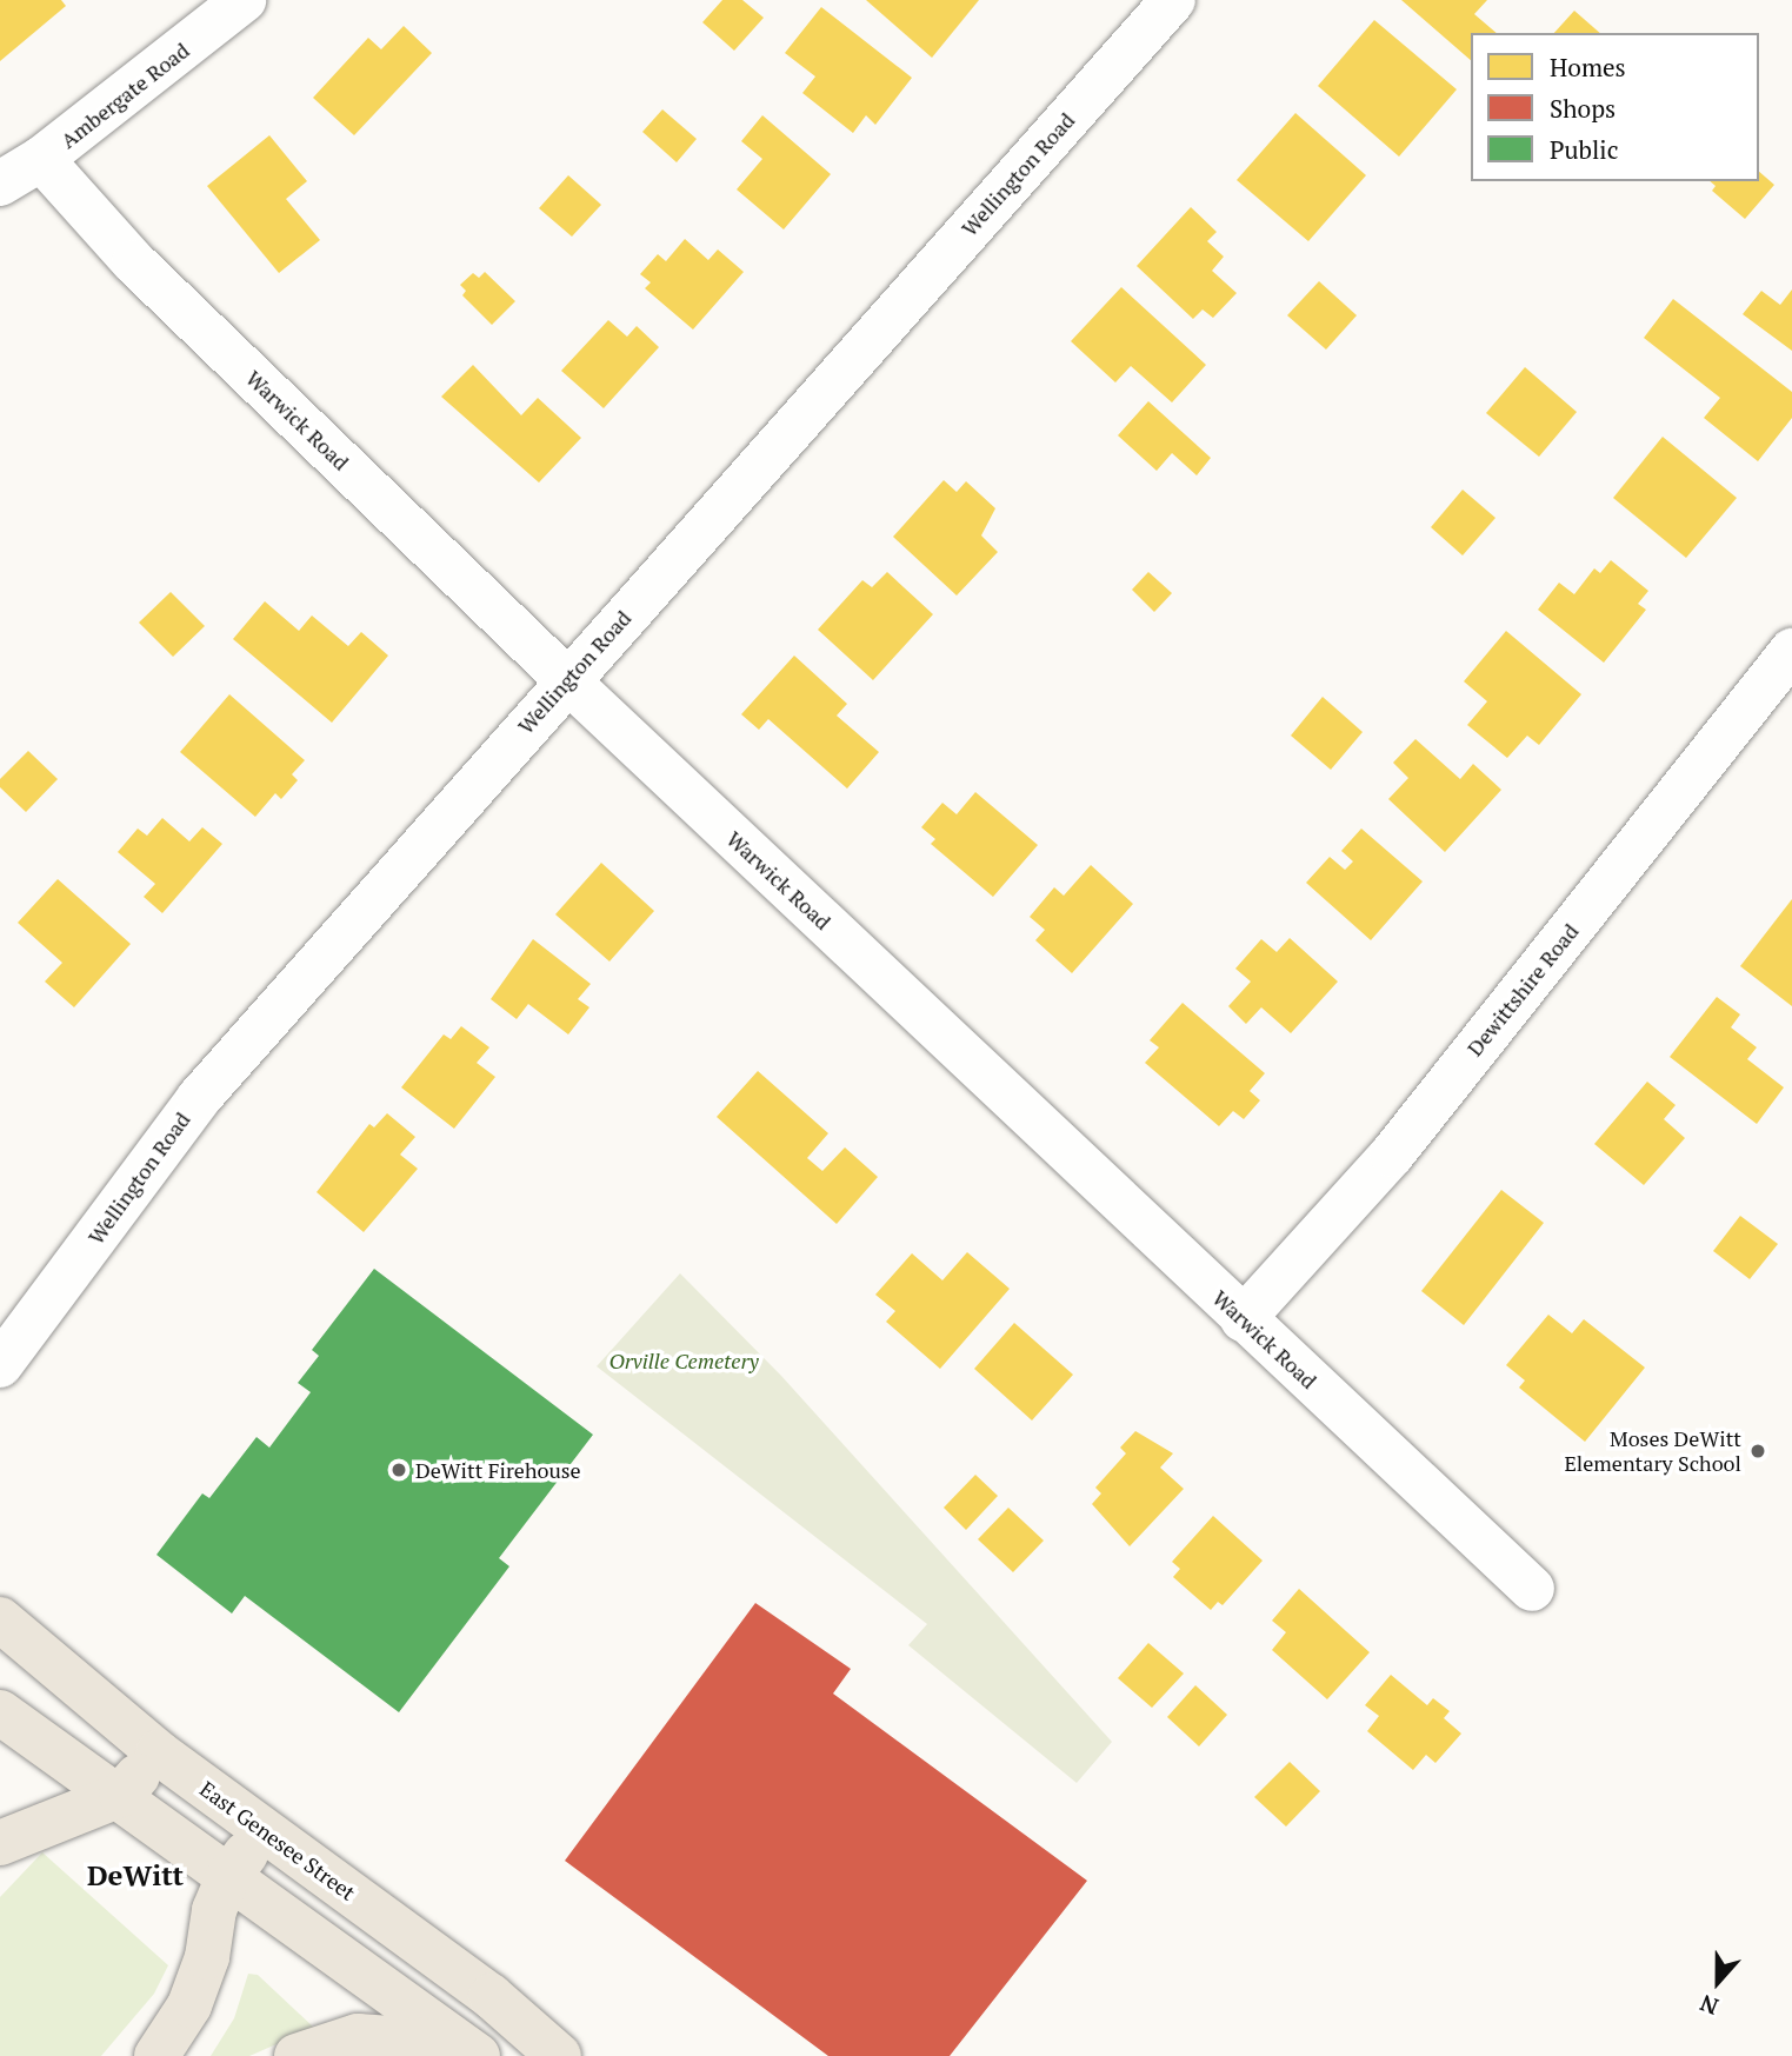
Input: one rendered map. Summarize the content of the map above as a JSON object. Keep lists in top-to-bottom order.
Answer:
{
  "streets": {
    "main road": ["East Genesee Street"],
    "street": [
      "Ambergate Road",
      "Wellington Road",
      "Warwick Road",
      "Dewittshire Road"
    ]
  },
  "crossings": [
    ["Ambergate Road", "Warwick Road"],
    ["Wellington Road", "Warwick Road"],
    ["Warwick Road", "Dewittshire Road"]
  ],
  "districts": ["DeWitt"],
  "parks": ["Orville Cemetery"],
  "places": ["Moses DeWitt Elementary School", "DeWitt Firehouse"],
  "legend": ["Homes", "Shops", "Public"],
  "north": "bottom"
}
